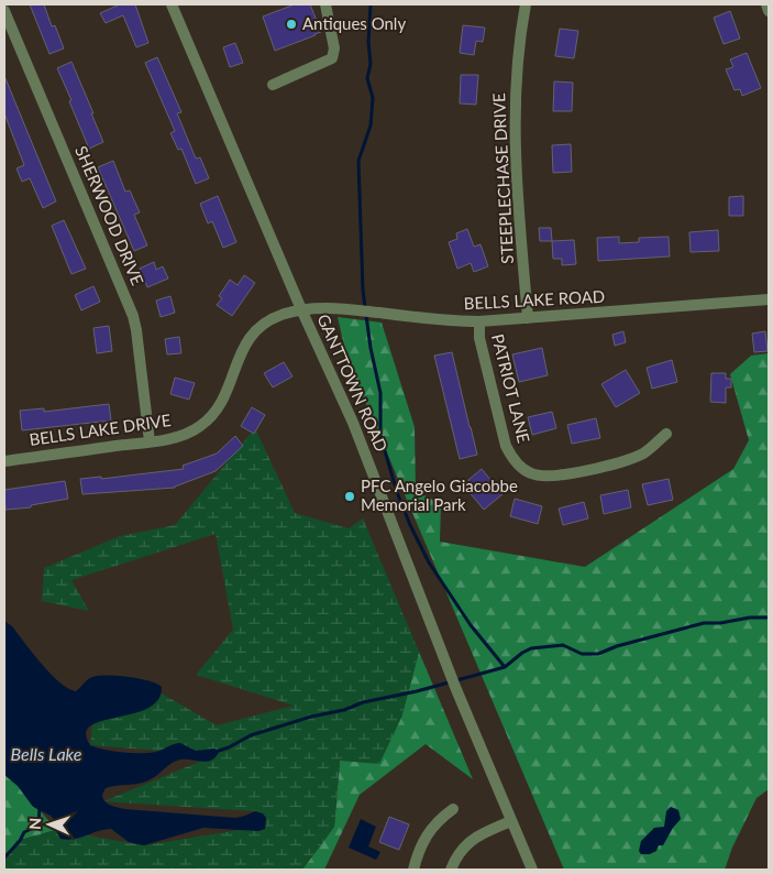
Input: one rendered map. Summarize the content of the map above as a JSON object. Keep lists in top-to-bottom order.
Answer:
{
  "streets": {
    "street": [
      "STEEPLECHASE DRIVE",
      "SHERWOOD DRIVE",
      "BELLS LAKE ROAD",
      "GANTTOWN ROAD",
      "PATRIOT LANE",
      "BELLS LAKE DRIVE"
    ]
  },
  "crossings": [
    ["STEEPLECHASE DRIVE", "BELLS LAKE ROAD"],
    ["SHERWOOD DRIVE", "BELLS LAKE DRIVE"],
    ["BELLS LAKE ROAD", "GANTTOWN ROAD"],
    ["BELLS LAKE ROAD", "PATRIOT LANE"],
    ["BELLS LAKE ROAD", "BELLS LAKE DRIVE"],
    ["GANTTOWN ROAD", "BELLS LAKE DRIVE"]
  ],
  "water": ["Bells Lake"],
  "places": ["Antiques Only", "PFC Angelo Giacobbe Memorial Park"],
  "north": "left"
}
